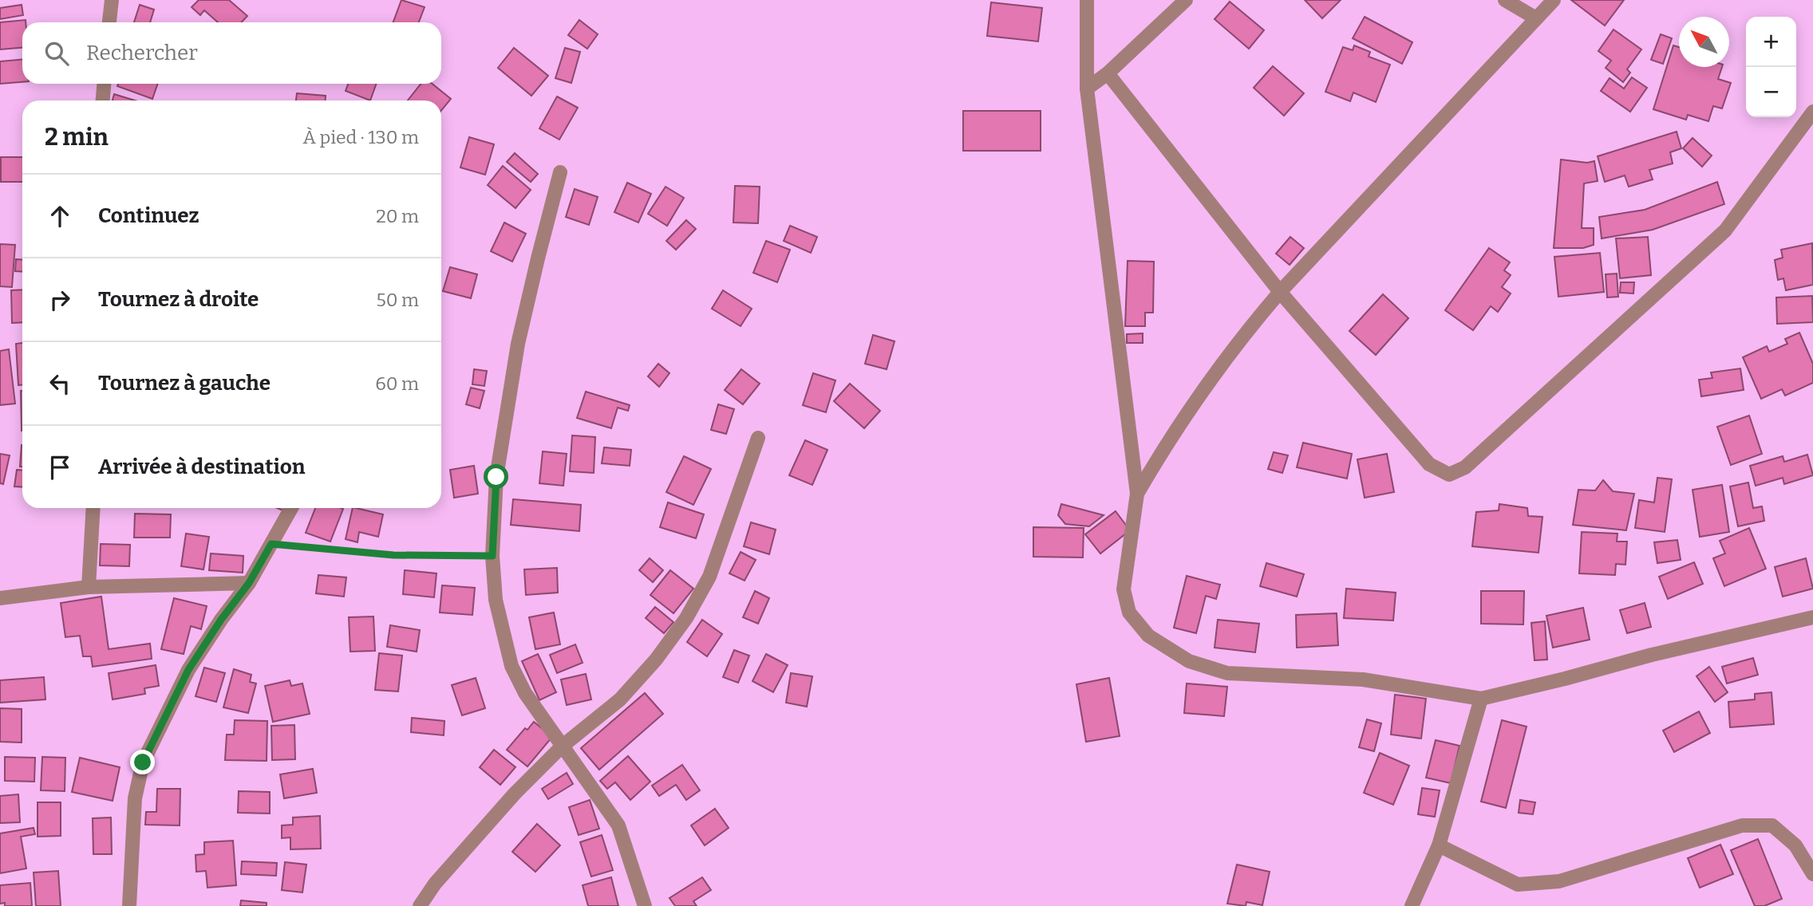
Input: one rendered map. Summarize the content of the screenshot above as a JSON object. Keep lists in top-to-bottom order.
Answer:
{
  "north": "top left",
  "page": {
    "map_buttons": ["+", "−"],
    "search": "Rechercher",
    "heading": ["2 min", "À pied · 130 m"],
    "list": [
      ["Continuez", "20 m"],
      ["Tournez à droite", "50 m"],
      ["Tournez à gauche", "60 m"],
      "Arrivée à destination"
    ]
  }
}
